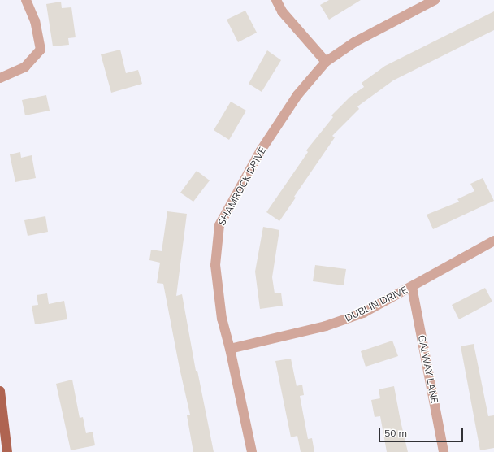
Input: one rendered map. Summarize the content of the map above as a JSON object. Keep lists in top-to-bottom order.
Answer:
{
  "streets": {
    "street": ["SHAMROCK DRIVE", "DUBLIN DRIVE", "GALWAY LANE"]
  },
  "crossings": [
    ["SHAMROCK DRIVE", "DUBLIN DRIVE"],
    ["DUBLIN DRIVE", "GALWAY LANE"]
  ],
  "scale_bar": "50 m"
}
